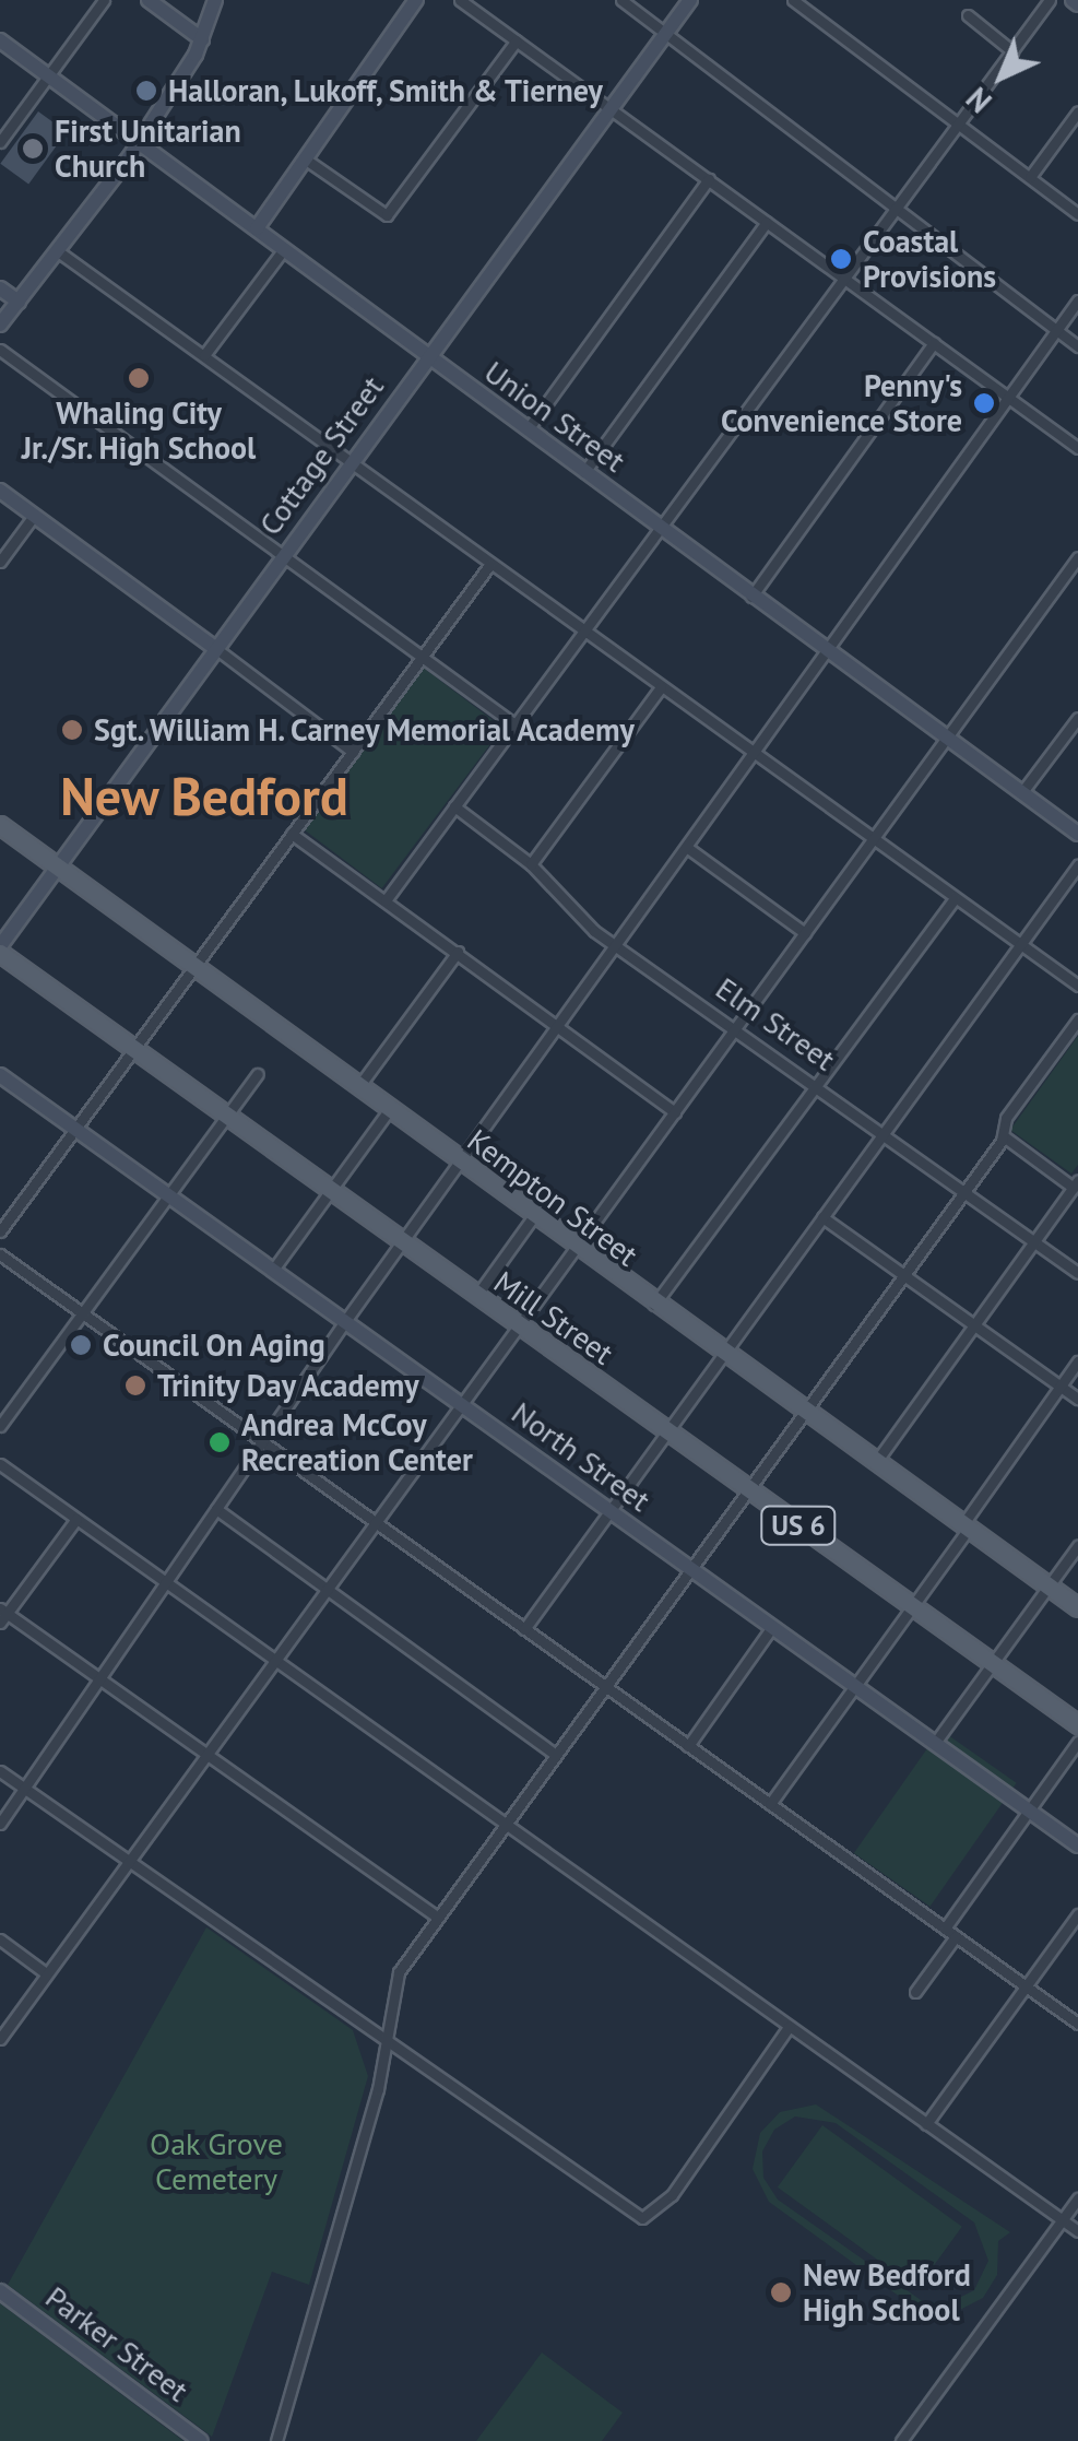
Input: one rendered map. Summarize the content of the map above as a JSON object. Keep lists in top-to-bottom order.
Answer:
{
  "streets": {
    "main road": [
      "Union Street",
      "Cottage Street",
      "Kempton Street",
      "Mill Street",
      "North Street",
      "US 6",
      "Parker Street"
    ],
    "street": ["Elm Street"]
  },
  "crossings": [
    ["Union Street", "Cottage Street"],
    ["Cottage Street", "Kempton Street"],
    ["Cottage Street", "Mill Street"]
  ],
  "districts": ["New Bedford"],
  "parks": ["Oak Grove Cemetery"],
  "places": [
    "Halloran, Lukoff, Smith & Tierney",
    "First Unitarian Church",
    "Coastal Provisions",
    "Whaling City Jr./Sr. High School",
    "Penny's Convenience Store",
    "Sgt. William H. Carney Memorial Academy",
    "Council On Aging",
    "Trinity Day Academy",
    "Andrea McCoy Recreation Center",
    "New Bedford High School"
  ],
  "north": "bottom left"
}
